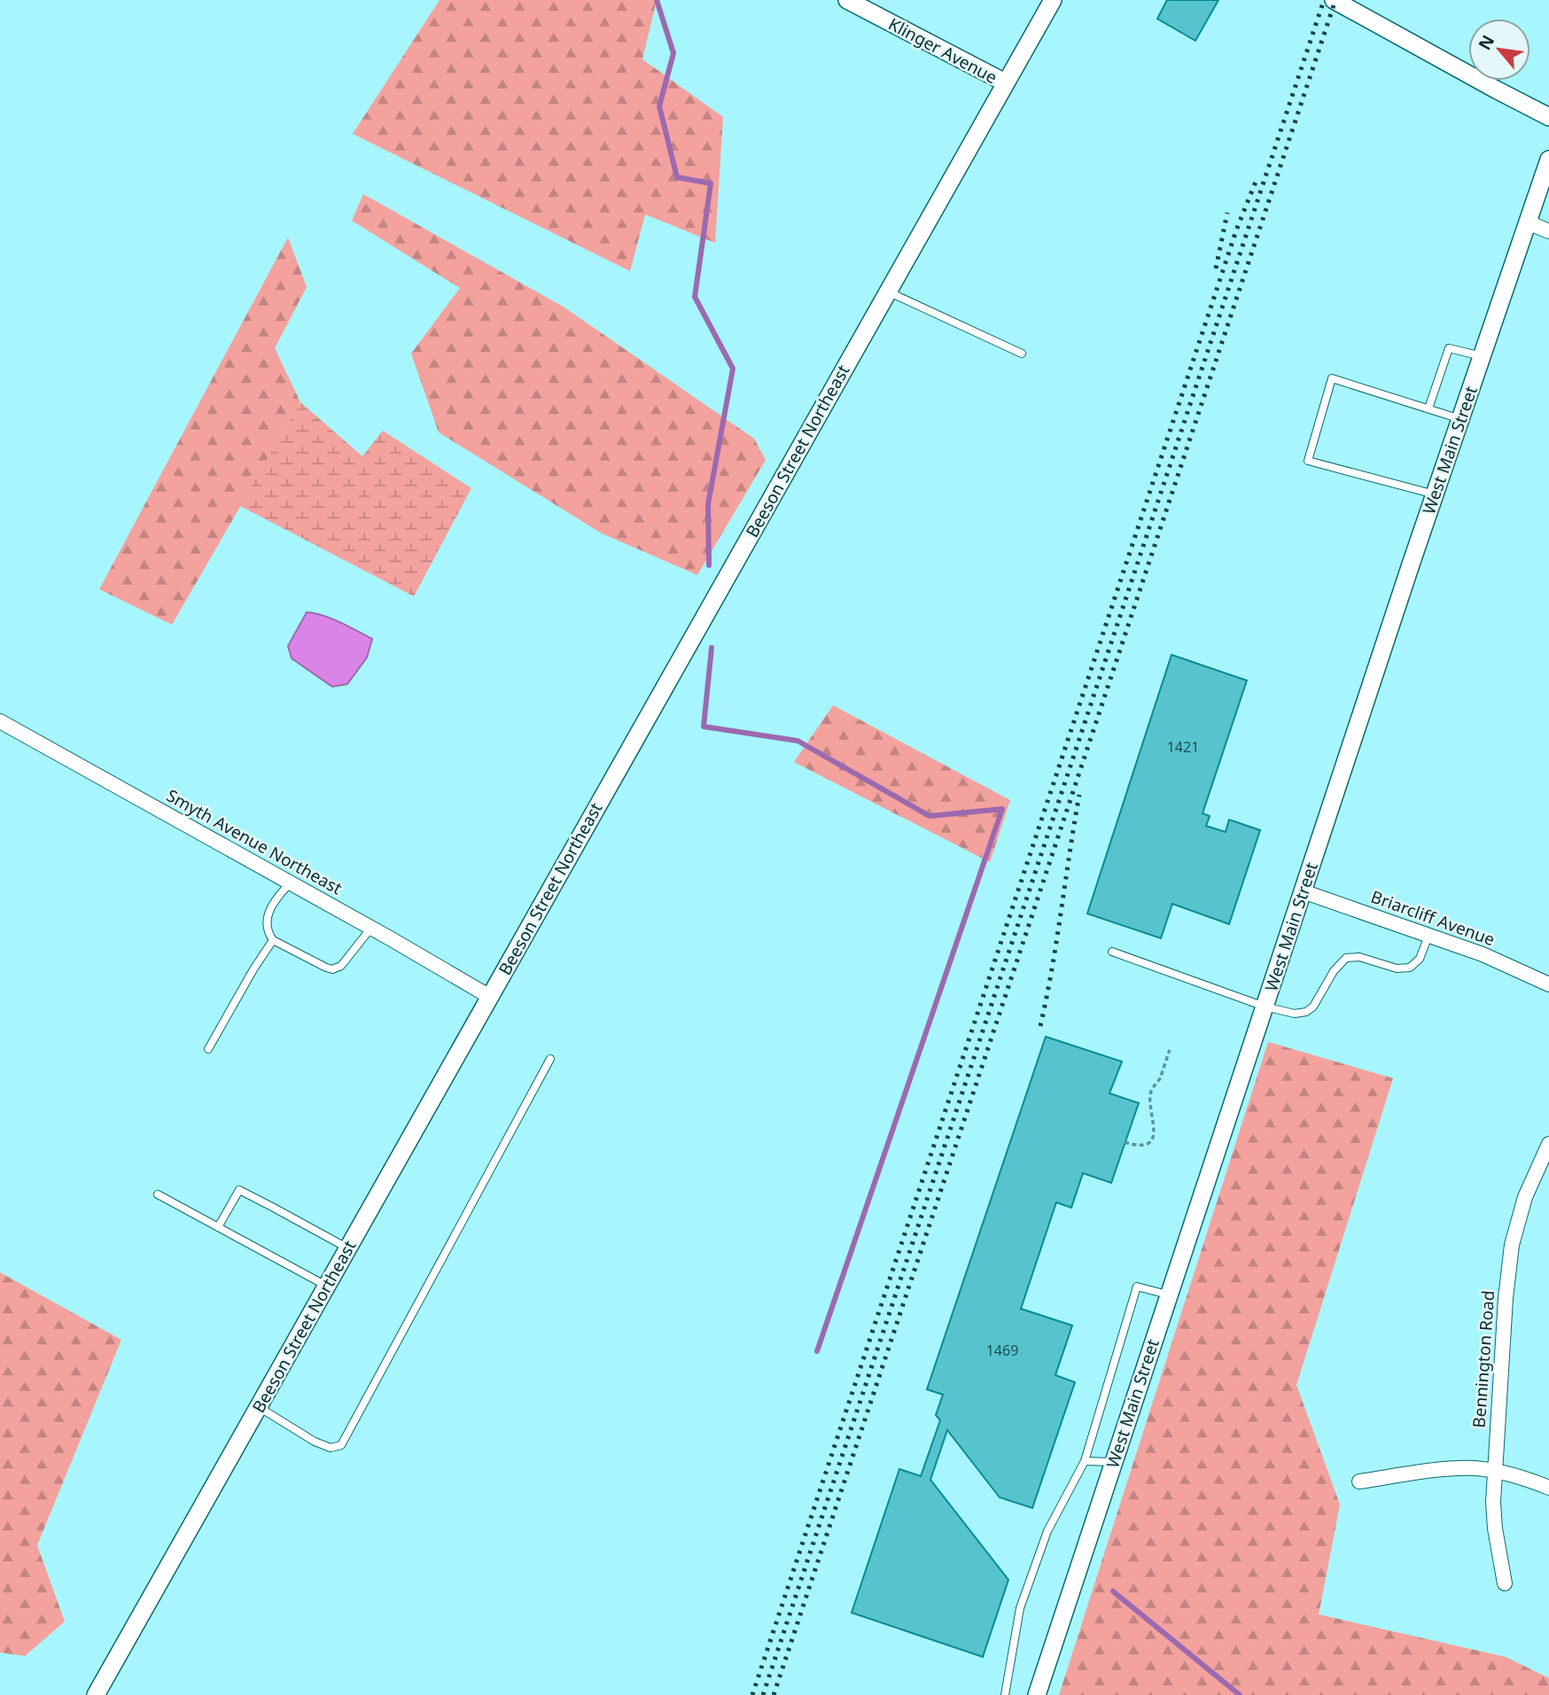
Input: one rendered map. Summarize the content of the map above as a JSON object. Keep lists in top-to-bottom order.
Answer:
{
  "streets": {
    "street": [
      "Klinger Avenue",
      "West Main Street",
      "Beeson Street Northeast",
      "Smyth Avenue Northeast",
      "Briarcliff Avenue",
      "Bennington Road"
    ]
  },
  "crossings": [
    ["Klinger Avenue", "Beeson Street Northeast"],
    ["West Main Street", "Briarcliff Avenue"],
    ["Beeson Street Northeast", "Smyth Avenue Northeast"]
  ],
  "house_numbers": ["1421", "1469"],
  "north": "top left"
}
